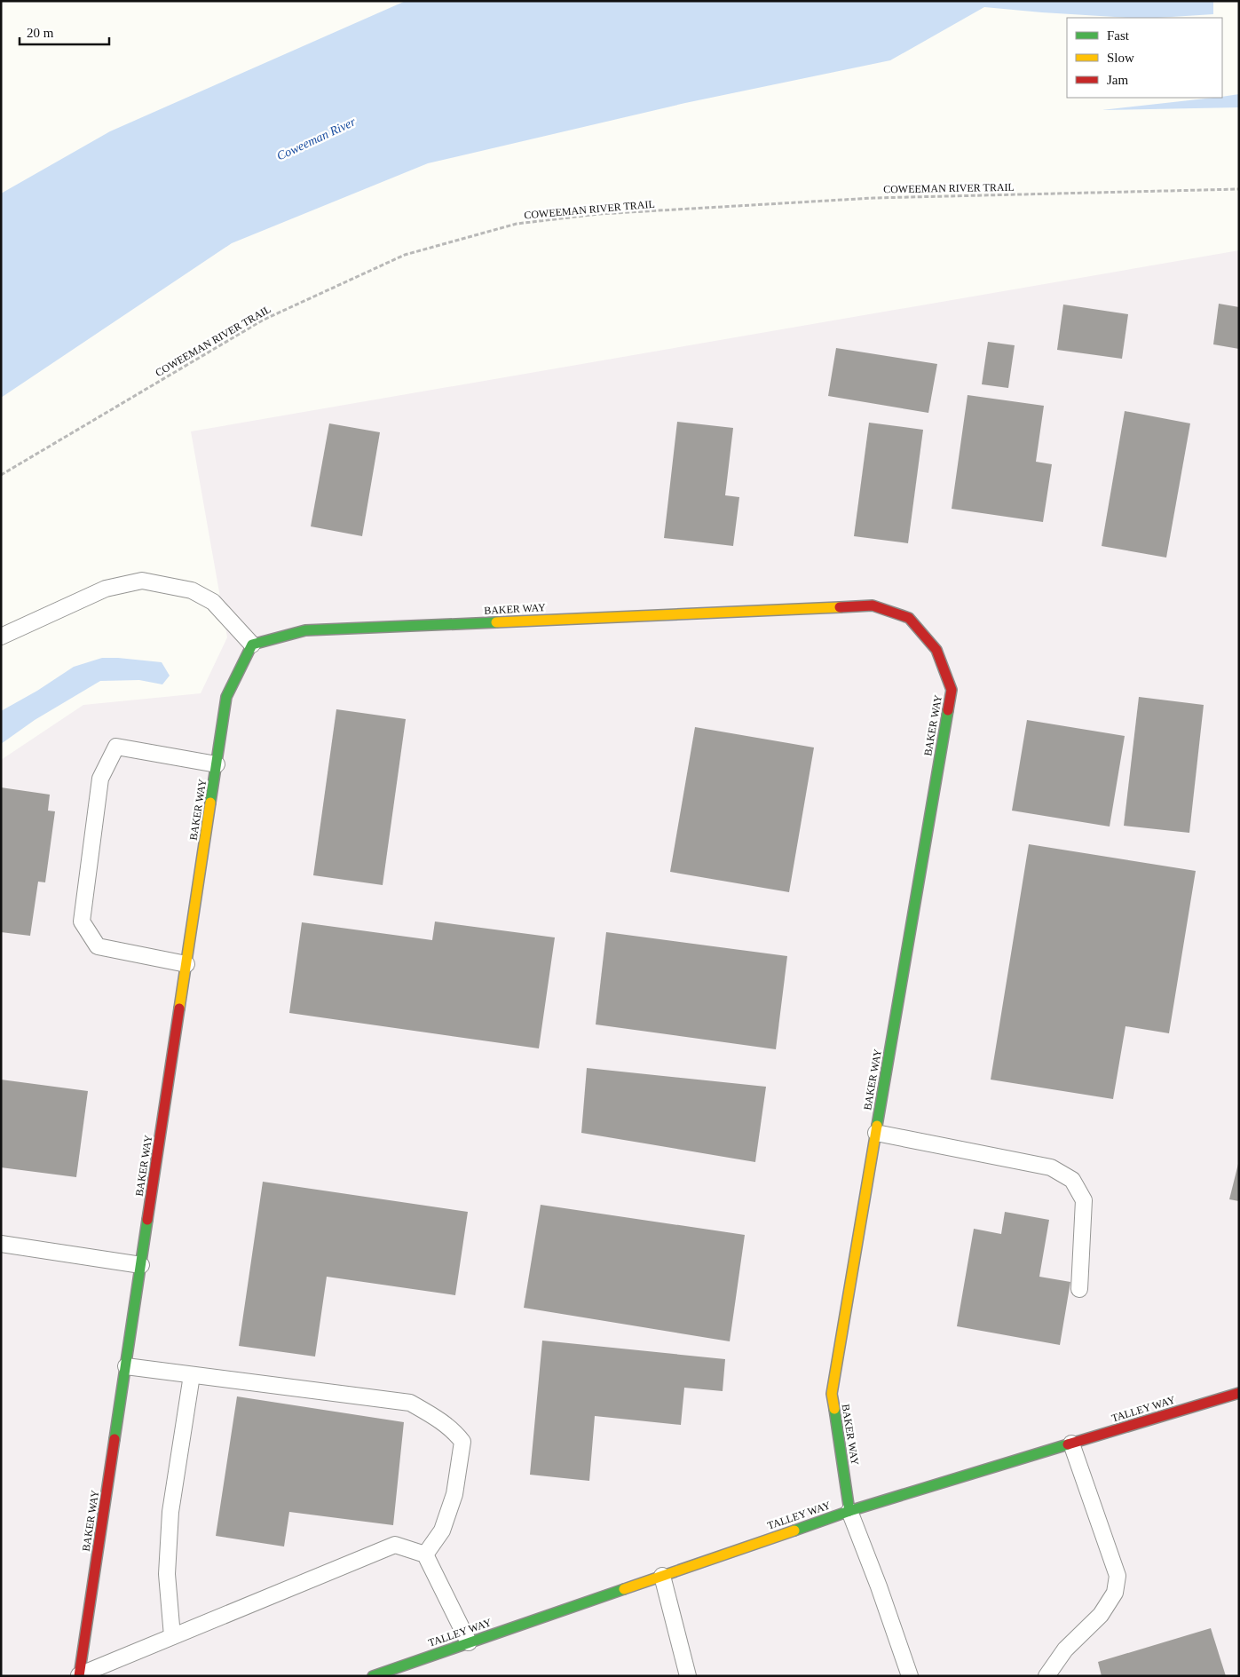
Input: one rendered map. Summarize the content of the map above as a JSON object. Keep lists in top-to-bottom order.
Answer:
{
  "streets": {
    "street": ["BAKER WAY", "TALLEY WAY"],
    "path": ["COWEEMAN RIVER TRAIL"]
  },
  "crossings": [
    ["BAKER WAY", "TALLEY WAY"]
  ],
  "water": ["Coweeman River"],
  "legend": ["Fast", "Slow", "Jam"],
  "scale_bar": "20 m"
}
